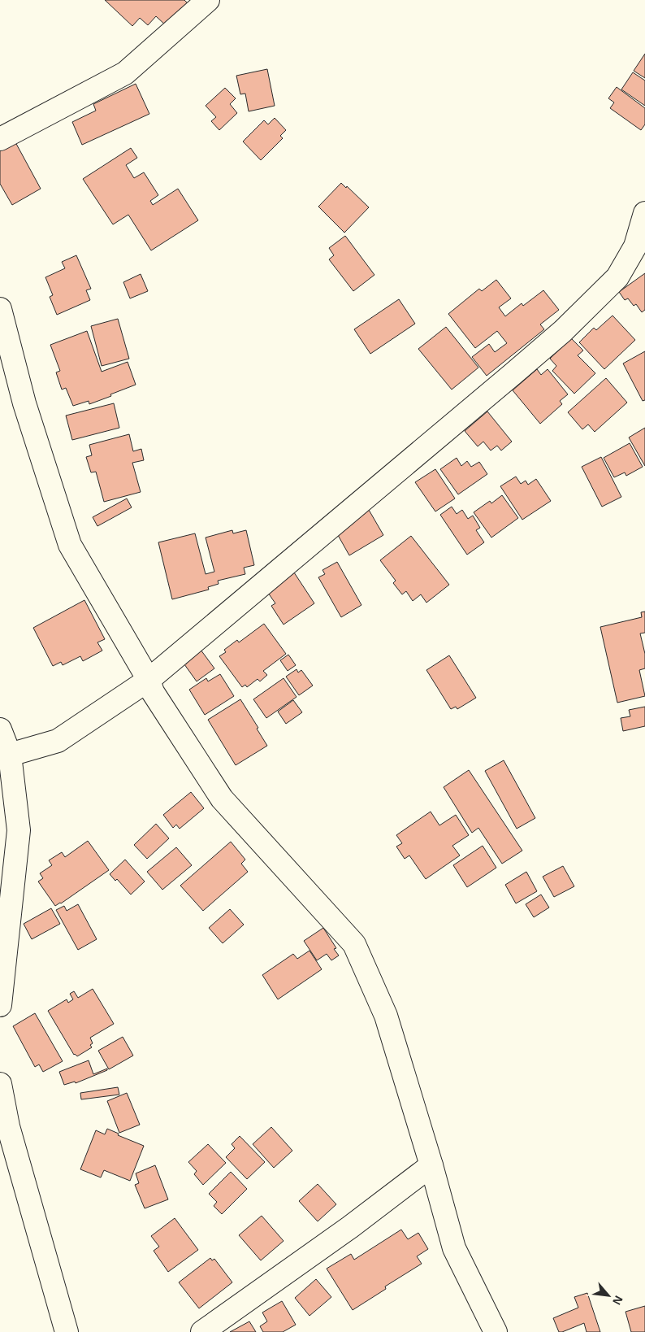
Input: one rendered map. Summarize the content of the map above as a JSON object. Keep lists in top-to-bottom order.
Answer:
{
  "north": "bottom right"
}
